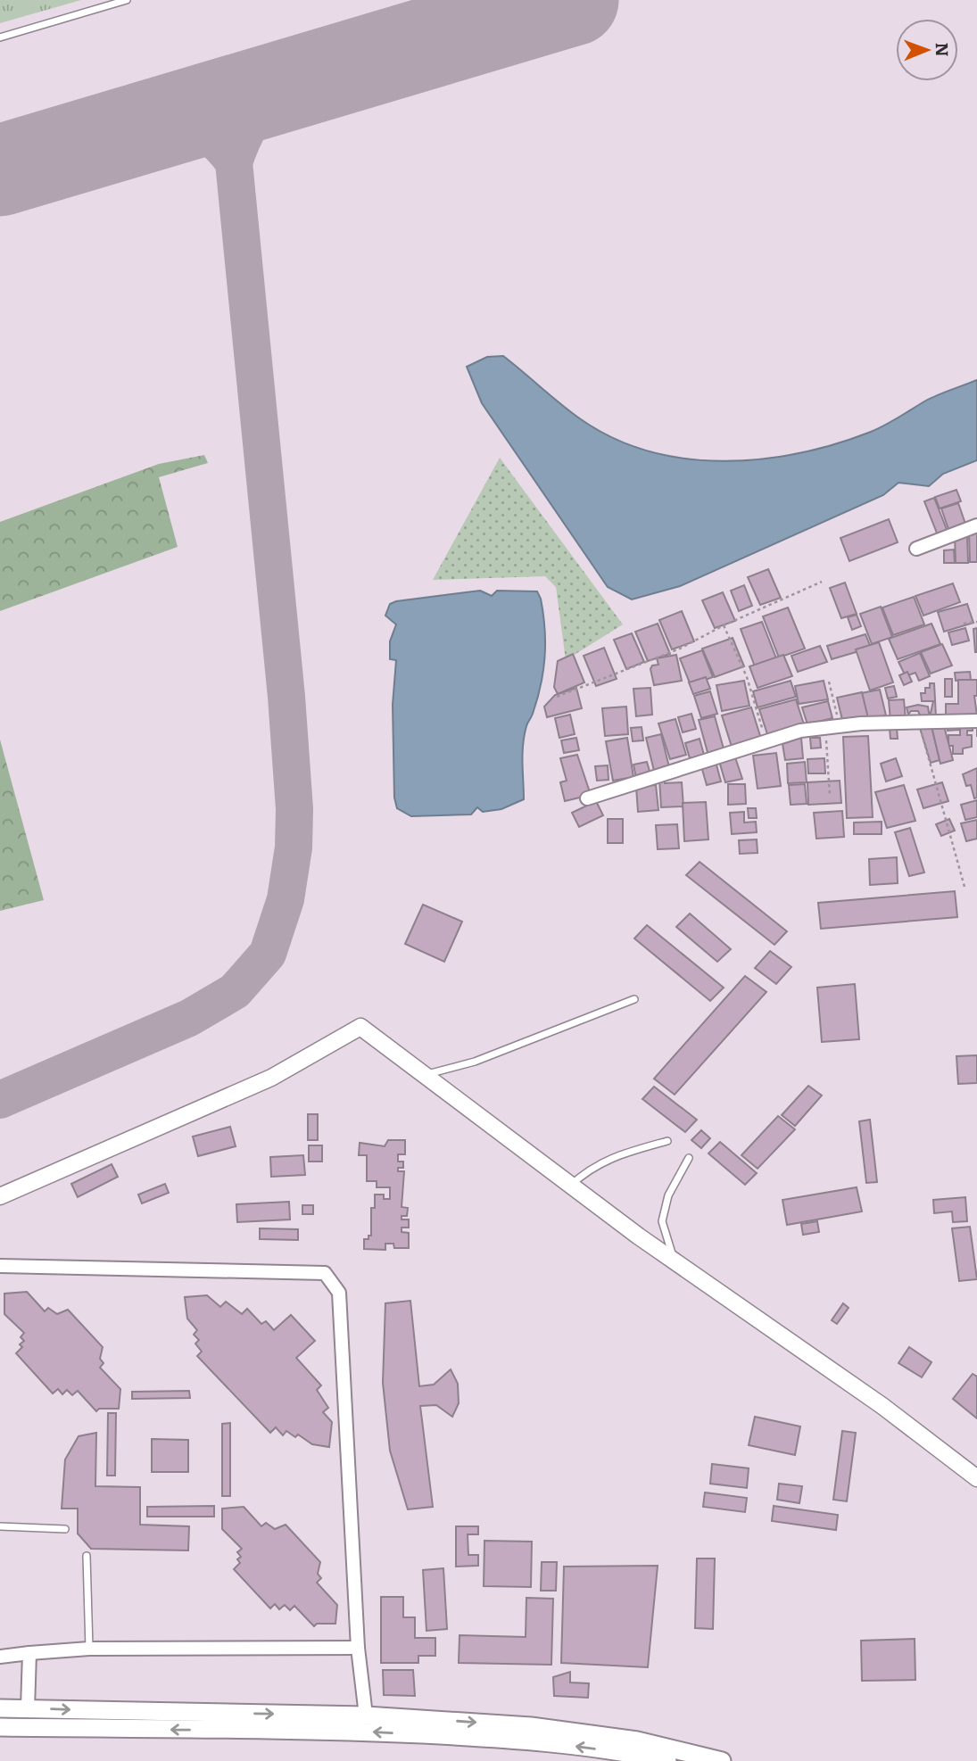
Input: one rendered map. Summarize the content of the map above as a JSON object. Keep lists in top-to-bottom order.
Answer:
{
  "north": "right"
}
